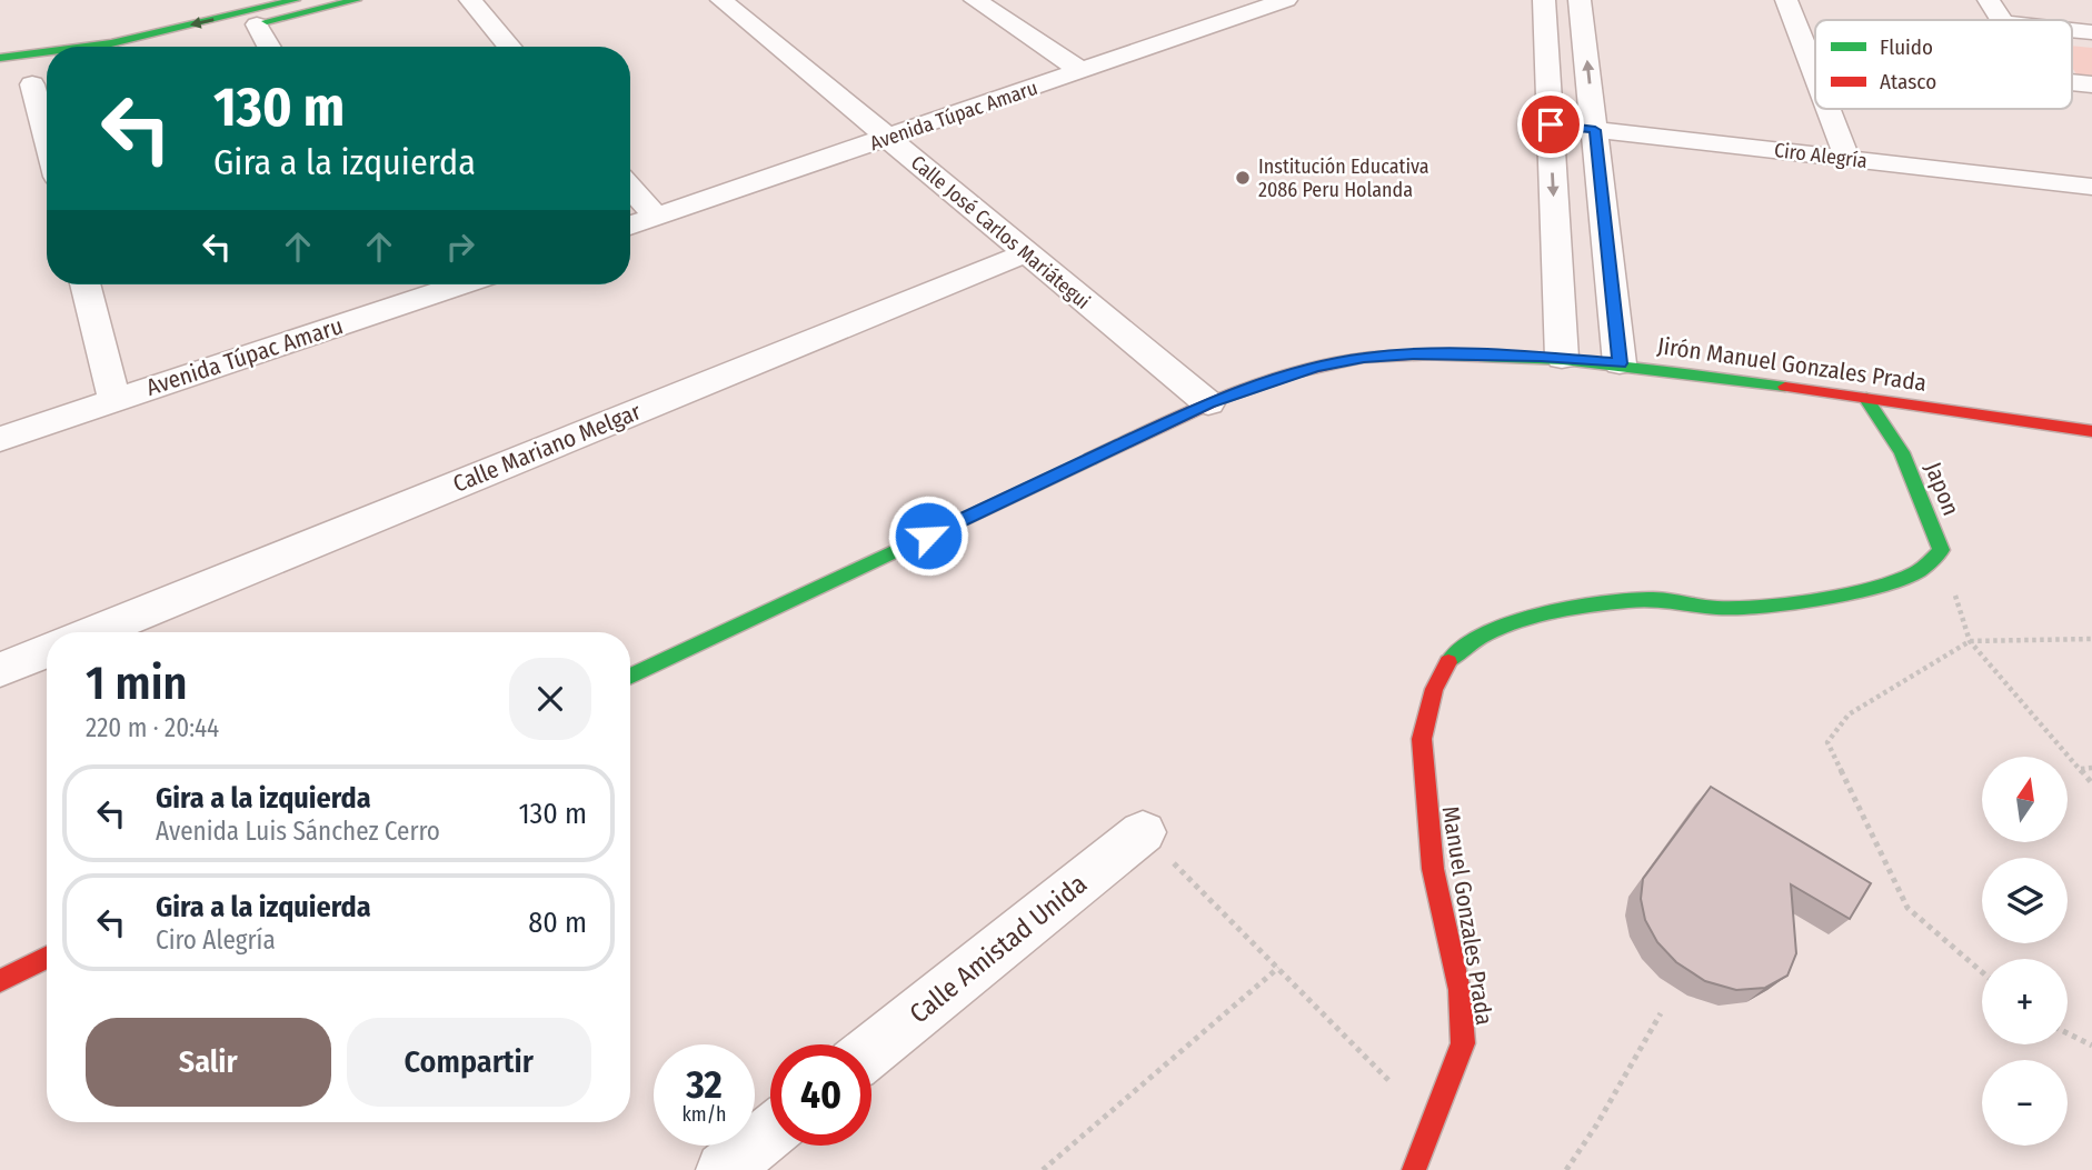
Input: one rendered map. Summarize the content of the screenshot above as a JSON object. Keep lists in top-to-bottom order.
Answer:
{
  "streets": {
    "street": [
      "Avenida Túpac Amaru",
      "Ciro Alegría",
      "Calle José Carlos Mariátegui",
      "Jirón Manuel Gonzales Prada",
      "Calle Mariano Melgar",
      "Japon",
      "Manuel Gonzales Prada",
      "Calle Amistad Unida"
    ]
  },
  "crossings": [
    ["Avenida Túpac Amaru", "Calle José Carlos Mariátegui"],
    ["Calle José Carlos Mariátegui", "Jirón Manuel Gonzales Prada"],
    ["Calle José Carlos Mariátegui", "Calle Mariano Melgar"],
    ["Jirón Manuel Gonzales Prada", "Japon"],
    ["Japon", "Manuel Gonzales Prada"]
  ],
  "places": ["Institución Educativa 2086 Peru Holanda"],
  "legend": ["Fluido", "Atasco"],
  "north": "top",
  "page": {
    "turn": ["130 m", "Gira a la izquierda"],
    "heading": ["1 min", "220 m · 20:44"],
    "map_buttons": ["+", "−"],
    "list": [
      {
        "name": "Gira a la izquierda",
        "note": "Avenida Luis Sánchez Cerro",
        "value": "130 m"
      },
      {
        "name": "Gira a la izquierda",
        "note": "Ciro Alegría",
        "value": "80 m"
      }
    ],
    "buttons": ["Salir", "Compartir"],
    "speed": "32 km/h",
    "limit": "40"
  }
}
